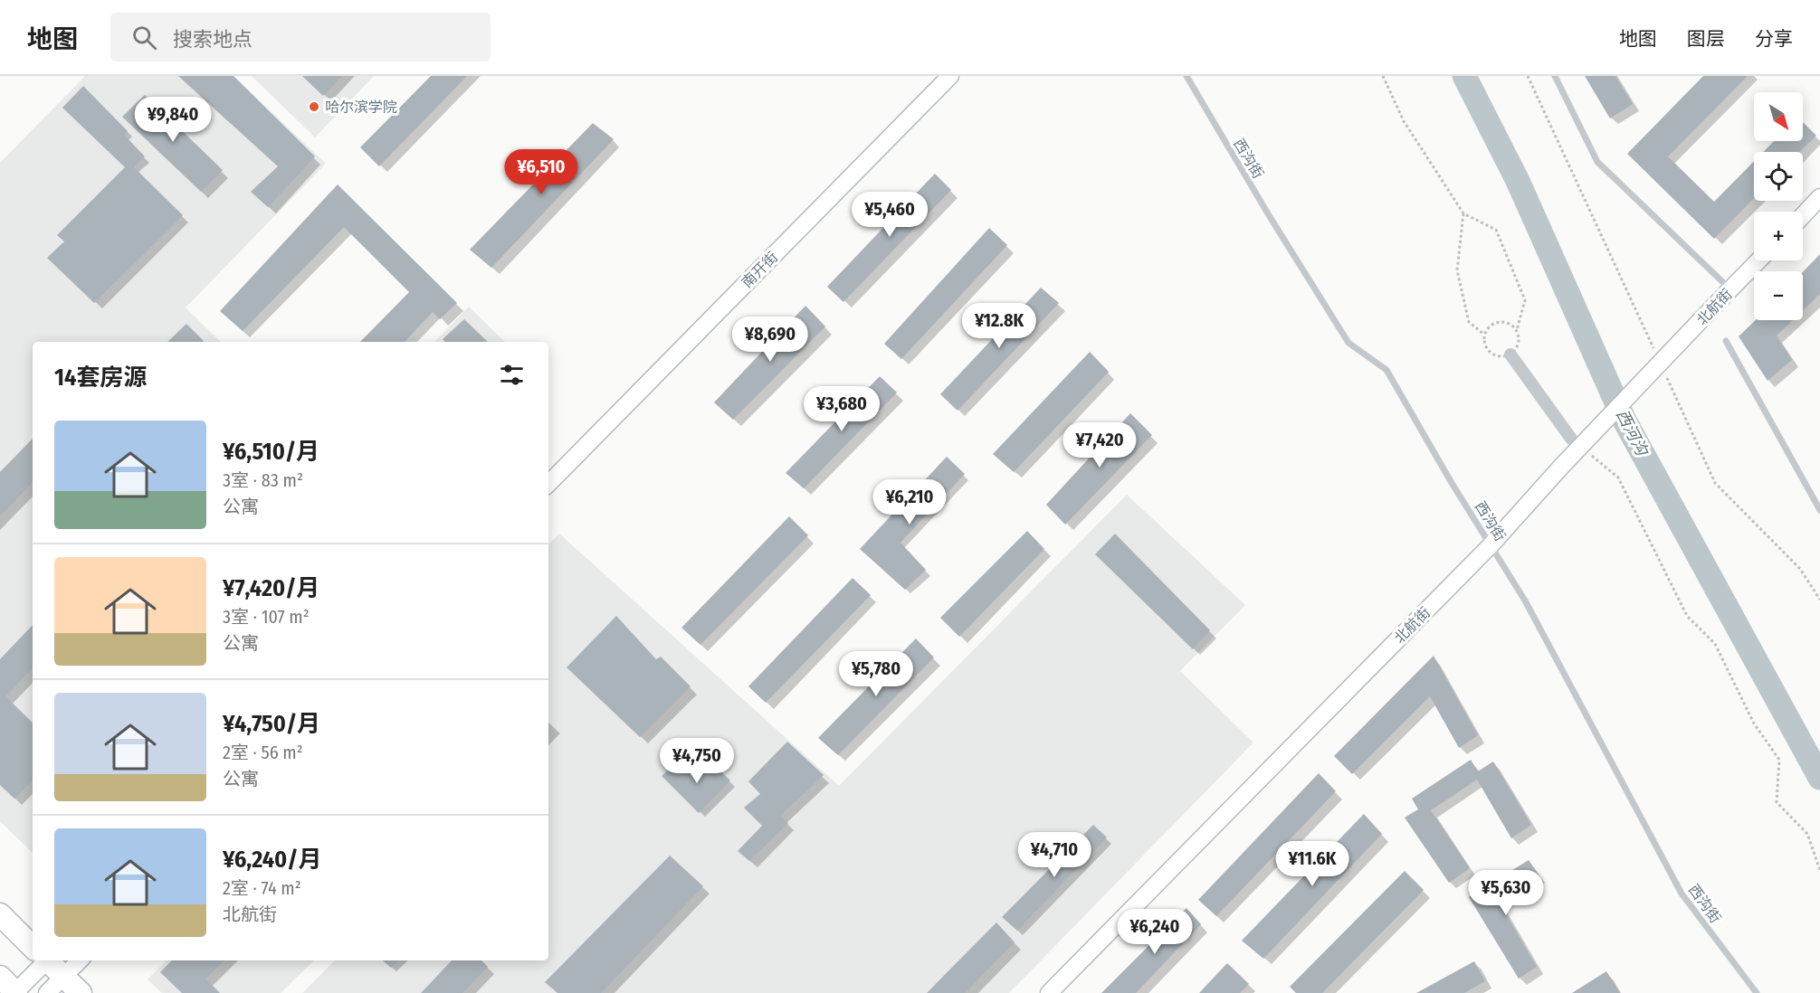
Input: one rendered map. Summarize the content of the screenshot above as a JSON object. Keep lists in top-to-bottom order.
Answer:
{
  "streets": {
    "street": ["南开街", "北航街"],
    "lane": ["西沟街"]
  },
  "crossings": [
    ["西沟街", "北航街"]
  ],
  "water": ["西河沟"],
  "places": ["哈尔滨学院"],
  "north": "bottom right",
  "page": {
    "header": "地图",
    "search": "搜索地点",
    "nav": ["地图", "图层", "分享"],
    "map_buttons": ["+", "−"],
    "price": [
      "¥9,840",
      "¥6,510",
      "¥5,460",
      "¥12.8K",
      "¥8,690",
      "¥3,680",
      "¥7,420",
      "¥6,210",
      "¥5,780",
      "¥4,750",
      "¥4,710",
      "¥11.6K",
      "¥5,630",
      "¥6,240"
    ],
    "heading": "14套房源",
    "list": [
      {
        "name": "¥6,510/月",
        "note": "3室 · 83 m² · 公寓"
      },
      {
        "name": "¥7,420/月",
        "note": "3室 · 107 m² · 公寓"
      },
      {
        "name": "¥4,750/月",
        "note": "2室 · 56 m² · 公寓"
      },
      {
        "name": "¥6,240/月",
        "note": "2室 · 74 m² · 北航街"
      }
    ]
  }
}
